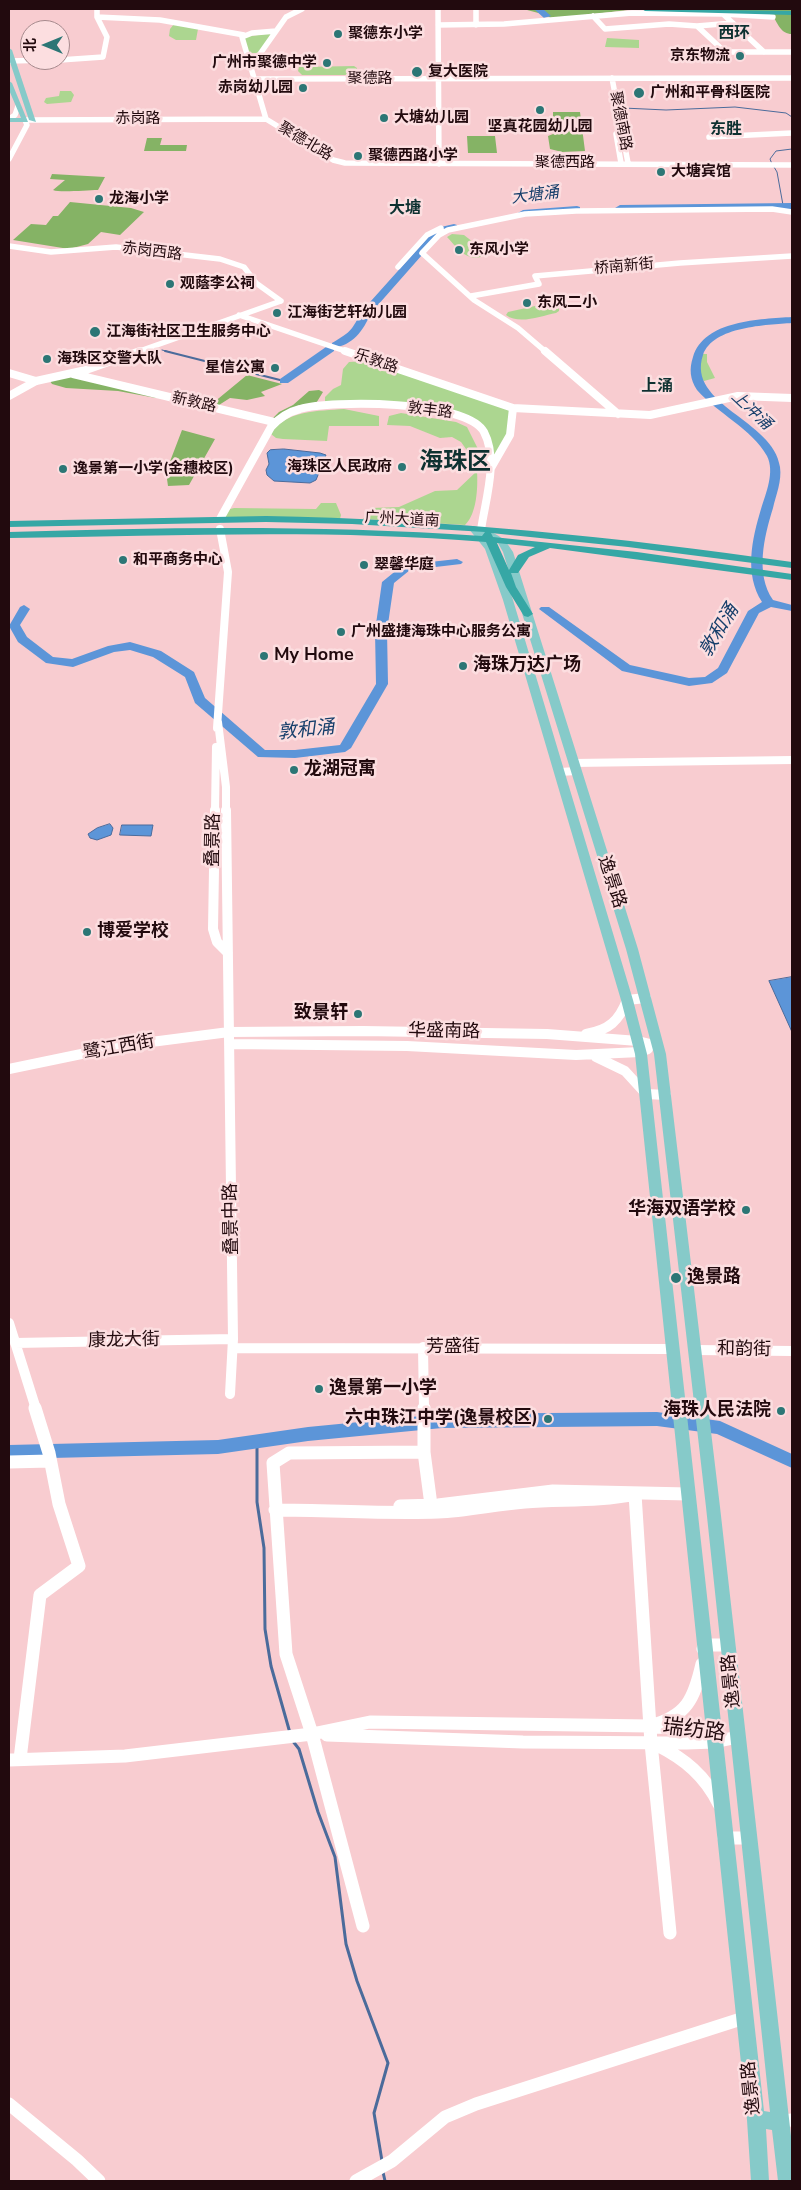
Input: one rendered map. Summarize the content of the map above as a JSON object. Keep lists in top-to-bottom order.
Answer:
{
  "streets": {
    "highway": ["广州大道南"],
    "main road": ["赤岗路", "逸景路"],
    "street": [
      "聚德路",
      "聚德南路",
      "聚德北路",
      "聚德西路",
      "赤岗西路",
      "桥南新街",
      "乐敦路",
      "新敦路",
      "敦丰路",
      "叠景路",
      "华盛南路",
      "鹭江西街",
      "叠景中路",
      "康龙大街",
      "芳盛街",
      "和韵街",
      "瑞纺路"
    ]
  },
  "crossings": [
    ["聚德路", "聚德南路"],
    ["聚德路", "聚德北路"],
    ["赤岗路", "聚德北路"],
    ["聚德南路", "聚德西路"],
    ["聚德北路", "聚德西路"],
    ["赤岗西路", "乐敦路"],
    ["新敦路", "敦丰路"],
    ["敦丰路", "广州大道南"],
    ["广州大道南", "叠景路"],
    ["广州大道南", "逸景路"],
    ["叠景路", "华盛南路"],
    ["叠景路", "鹭江西街"],
    ["叠景路", "叠景中路"],
    ["逸景路", "华盛南路"],
    ["逸景路", "芳盛街"],
    ["逸景路", "和韵街"],
    ["逸景路", "瑞纺路"],
    ["华盛南路", "鹭江西街"],
    ["叠景中路", "康龙大街"],
    ["叠景中路", "芳盛街"],
    ["康龙大街", "芳盛街"]
  ],
  "districts": [
    "西环",
    "东胜",
    "大塘",
    "上涌",
    "海珠区"
  ],
  "water": ["大塘涌", "上冲涌", "敦和涌"],
  "places": [
    "聚德东小学",
    "京东物流",
    "广州市聚德中学",
    "复大医院",
    "赤岗幼儿园",
    "广州和平骨科医院",
    "坚真花园幼儿园",
    "大塘幼儿园",
    "聚德西路小学",
    "大塘宾馆",
    "龙海小学",
    "东风小学",
    "观蔭李公祠",
    "东风二小",
    "江海街艺轩幼儿园",
    "江海街社区卫生服务中心",
    "海珠区交警大队",
    "星信公寓",
    "海珠区人民政府",
    "逸景第一小学(金穗校区)",
    "和平商务中心",
    "翠馨华庭",
    "广州盛捷海珠中心服务公寓",
    "My Home",
    "海珠万达广场",
    "龙湖冠寓",
    "博爱学校",
    "致景轩",
    "华海双语学校",
    "逸景路",
    "逸景第一小学",
    "海珠人民法院",
    "六中珠江中学(逸景校区)"
  ],
  "north": "left"
}
